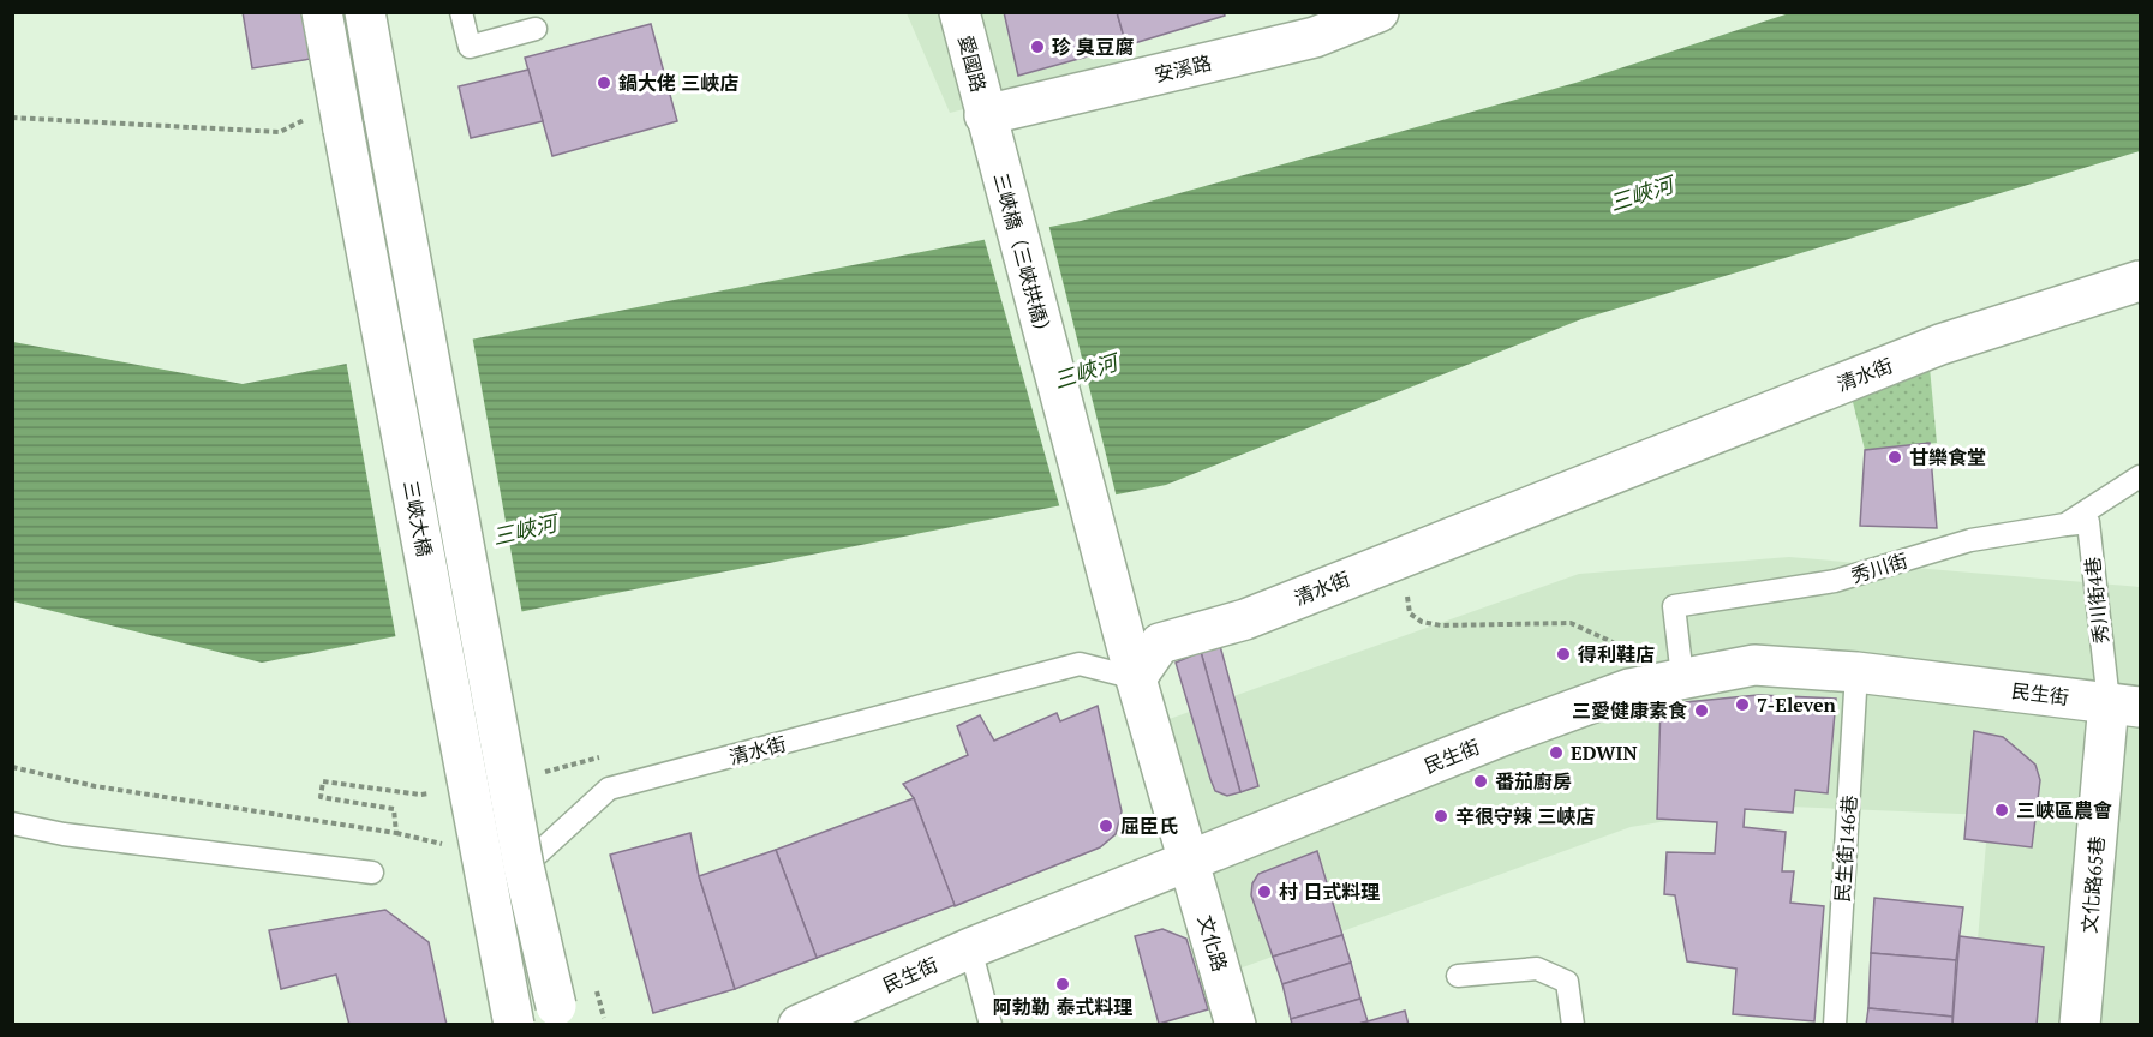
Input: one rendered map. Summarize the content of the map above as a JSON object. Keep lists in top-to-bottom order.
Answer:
{
  "streets": {
    "street": [
      "愛國路",
      "安溪路",
      "三峽橋（三峽拱橋）",
      "清水街",
      "三峽大橋",
      "民生街",
      "文化路65巷",
      "文化路"
    ],
    "lane": ["秀川街", "秀川街4巷", "民生街146巷"]
  },
  "crossings": [
    ["愛國路", "安溪路"],
    ["愛國路", "三峽橋（三峽拱橋）"],
    ["安溪路", "三峽橋（三峽拱橋）"],
    ["三峽橋（三峽拱橋）", "清水街"],
    ["三峽橋（三峽拱橋）", "民生街"],
    ["三峽橋（三峽拱橋）", "文化路"],
    ["清水街", "三峽大橋"],
    ["秀川街", "秀川街4巷"],
    ["秀川街", "民生街"],
    ["秀川街4巷", "民生街"],
    ["秀川街4巷", "文化路65巷"],
    ["民生街", "民生街146巷"],
    ["民生街", "文化路65巷"],
    ["民生街", "文化路"]
  ],
  "water": ["三峽河"],
  "places": [
    "珍 臭豆腐",
    "鍋大佬 三峽店",
    "甘樂食堂",
    "得利鞋店",
    "7-Eleven",
    "三愛健康素食",
    "EDWIN",
    "番茄廚房",
    "三峽區農會",
    "辛很守辣 三峽店",
    "屈臣氏",
    "村 日式料理",
    "阿勃勒 泰式料理"
  ]
}
